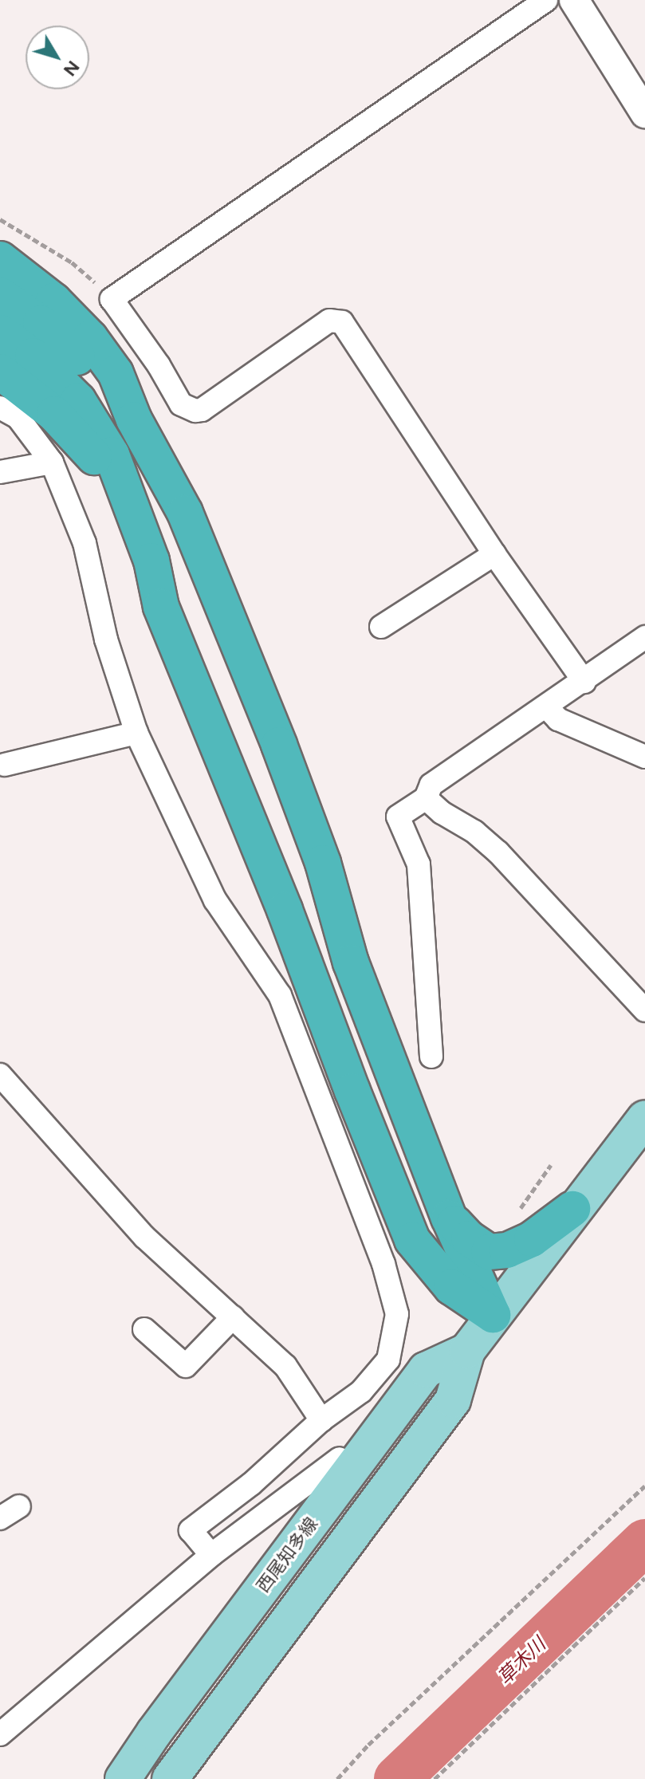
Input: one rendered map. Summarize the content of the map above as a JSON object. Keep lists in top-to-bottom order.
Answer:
{
  "streets": {
    "main road": ["西尾知多線"]
  },
  "water": ["草木川"],
  "north": "bottom right"
}
